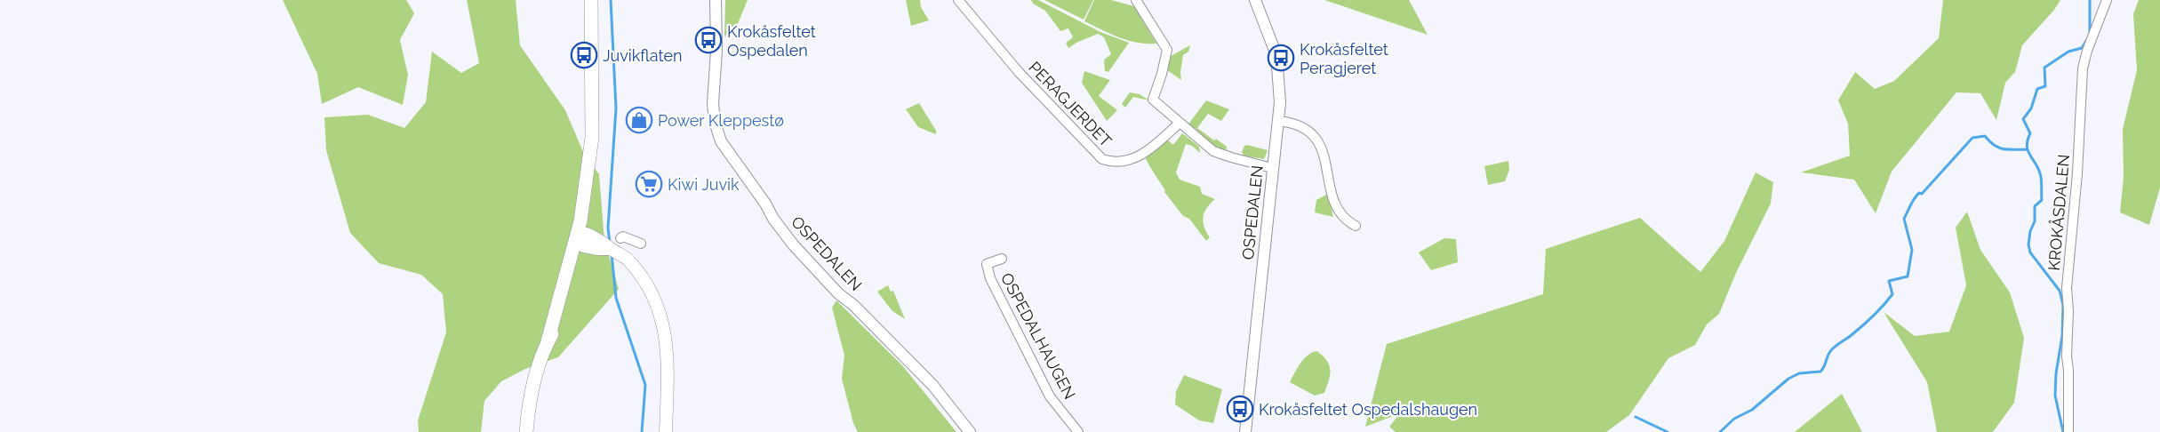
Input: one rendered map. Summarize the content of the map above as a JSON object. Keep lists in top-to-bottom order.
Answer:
{
  "streets": {
    "street": [
      "PERAGJERDET",
      "OSPEDALEN",
      "KROKÅSDALEN",
      "OSPEDALHAUGEN"
    ]
  },
  "places": {
    "bus stop": [
      "Krokåsfeltet Ospedalen",
      "Juvikflaten",
      "Krokåsfeltet Peragjeret",
      "Krokåsfeltet Ospedalshaugen"
    ],
    "shop": ["Power Kleppestø"],
    "supermarket": ["Kiwi Juvik"]
  }
}
